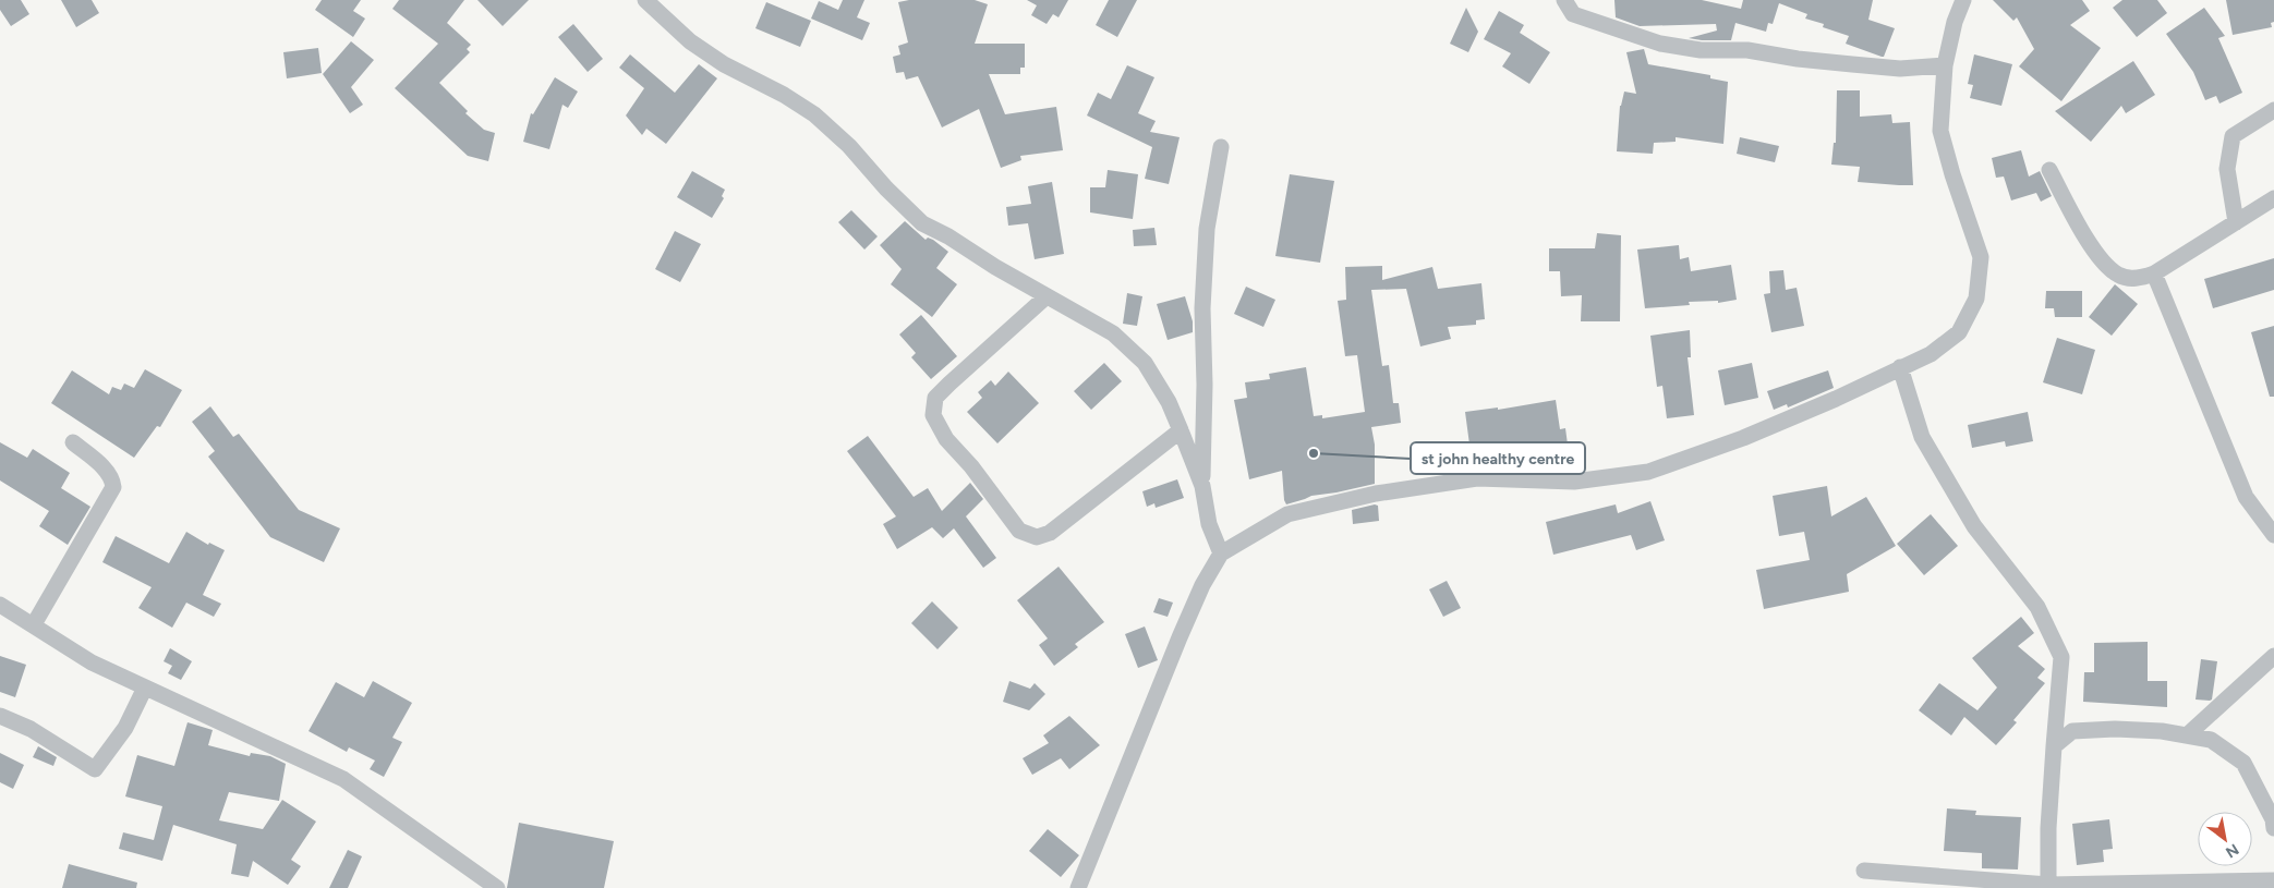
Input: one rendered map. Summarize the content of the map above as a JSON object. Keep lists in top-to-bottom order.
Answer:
{
  "places": ["st john healthy centre"],
  "north": "bottom right"
}
